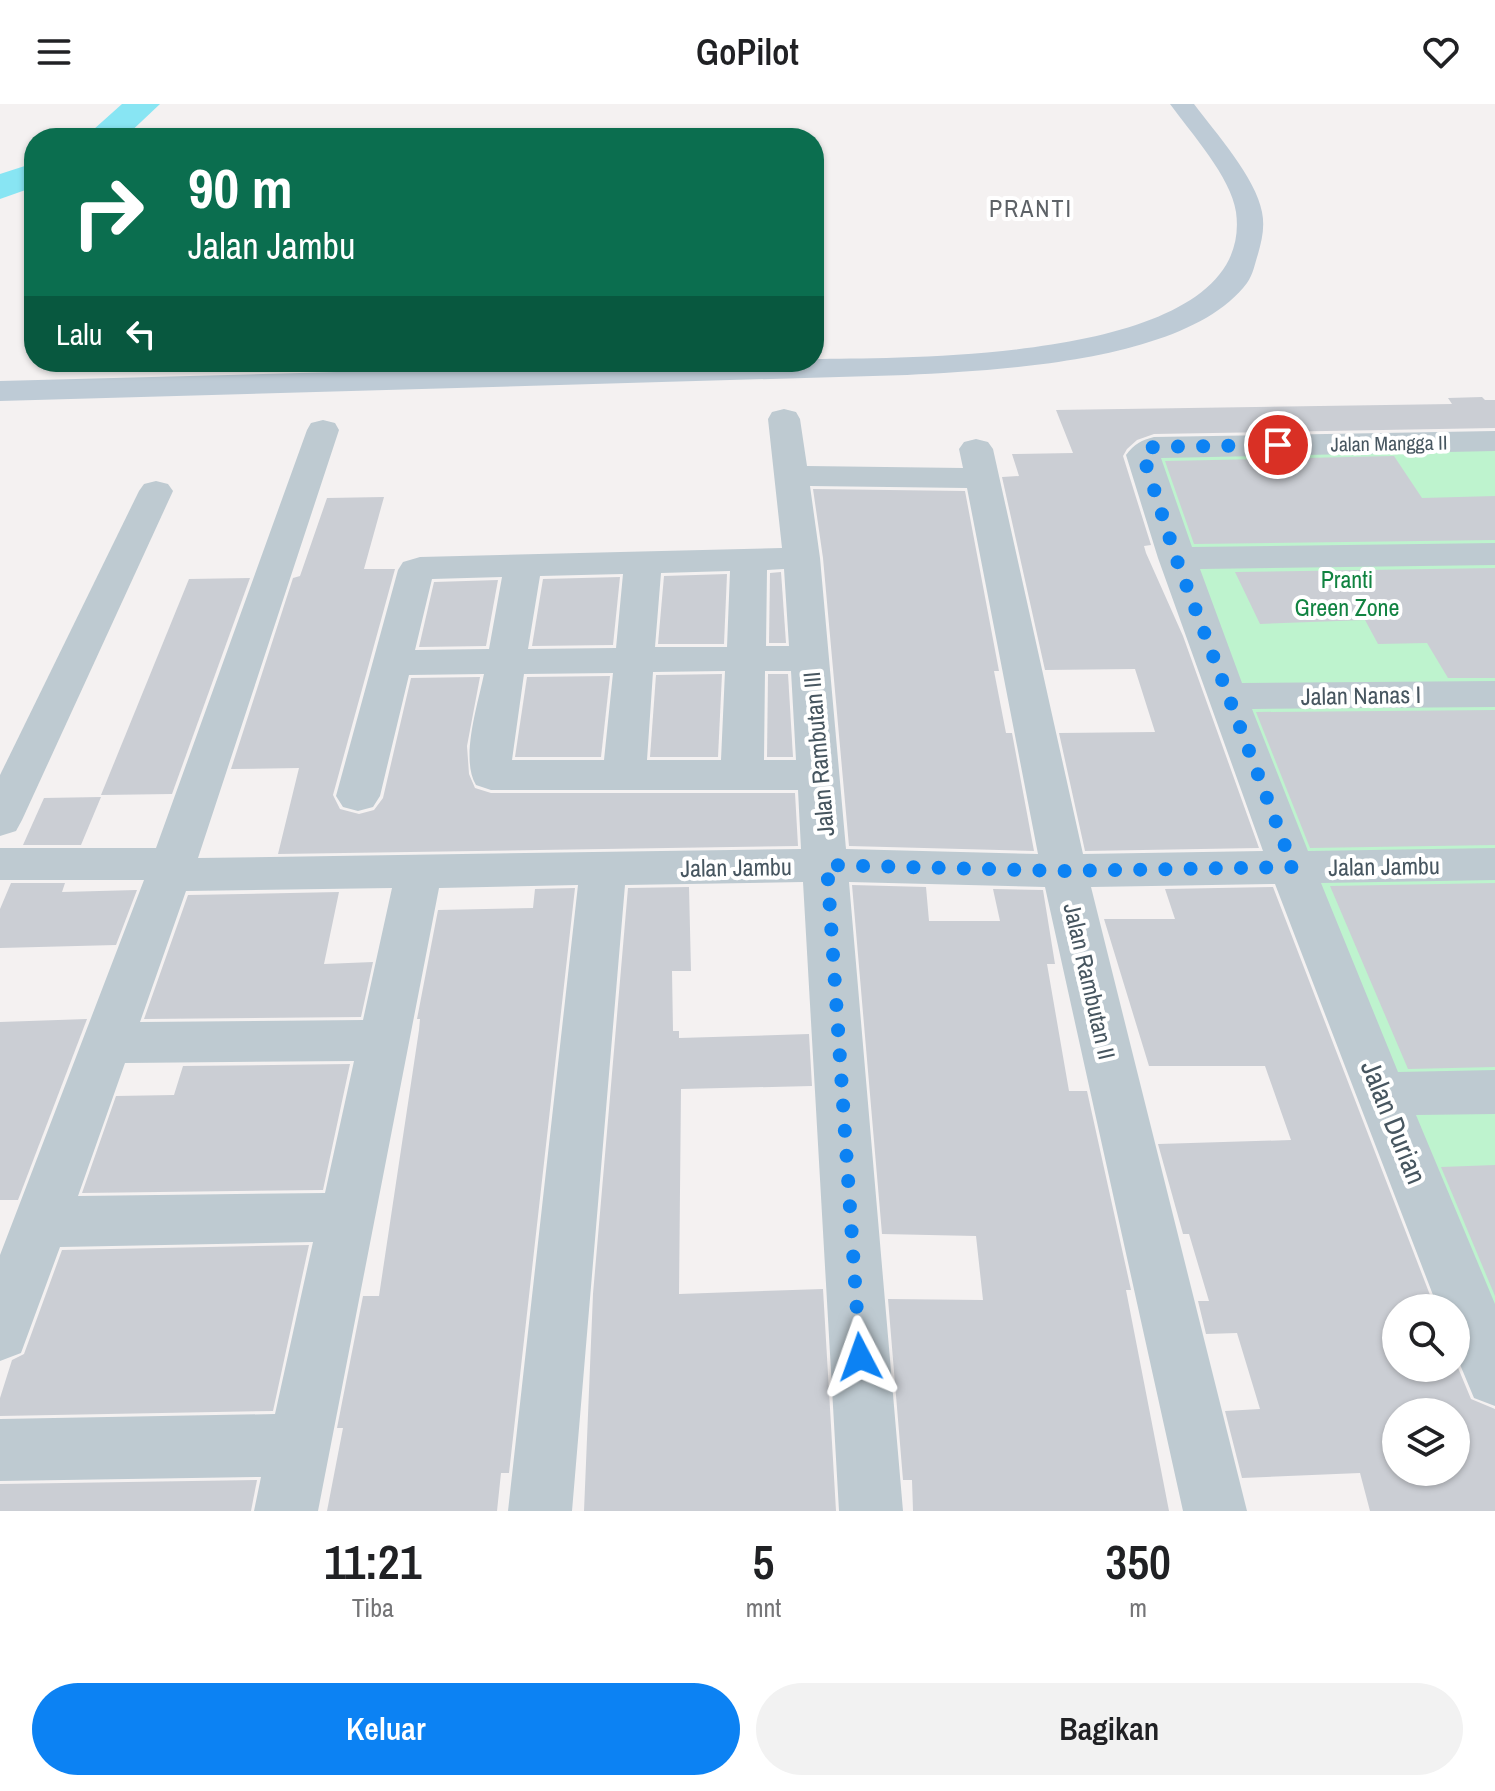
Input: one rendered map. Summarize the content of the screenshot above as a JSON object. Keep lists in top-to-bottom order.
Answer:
{
  "streets": {
    "street": [
      "Jalan Mangga II",
      "Jalan Nanas I",
      "Jalan Rambutan III",
      "Jalan Jambu",
      "Jalan Rambutan II",
      "Jalan Durian"
    ]
  },
  "crossings": [
    ["Jalan Mangga II", "Jalan Durian"],
    ["Jalan Nanas I", "Jalan Durian"],
    ["Jalan Rambutan III", "Jalan Jambu"],
    ["Jalan Rambutan III", "Jalan Rambutan II"],
    ["Jalan Jambu", "Jalan Rambutan II"],
    ["Jalan Jambu", "Jalan Durian"]
  ],
  "districts": ["PRANTI"],
  "parks": ["Pranti Green Zone"],
  "page": {
    "header": "GoPilot",
    "turn": ["90 m", "Jalan Jambu"],
    "then": "Lalu",
    "eta": [
      "11:21",
      "Tiba",
      "5",
      "mnt",
      "350",
      "m"
    ],
    "buttons": ["Keluar", "Bagikan"]
  }
}
